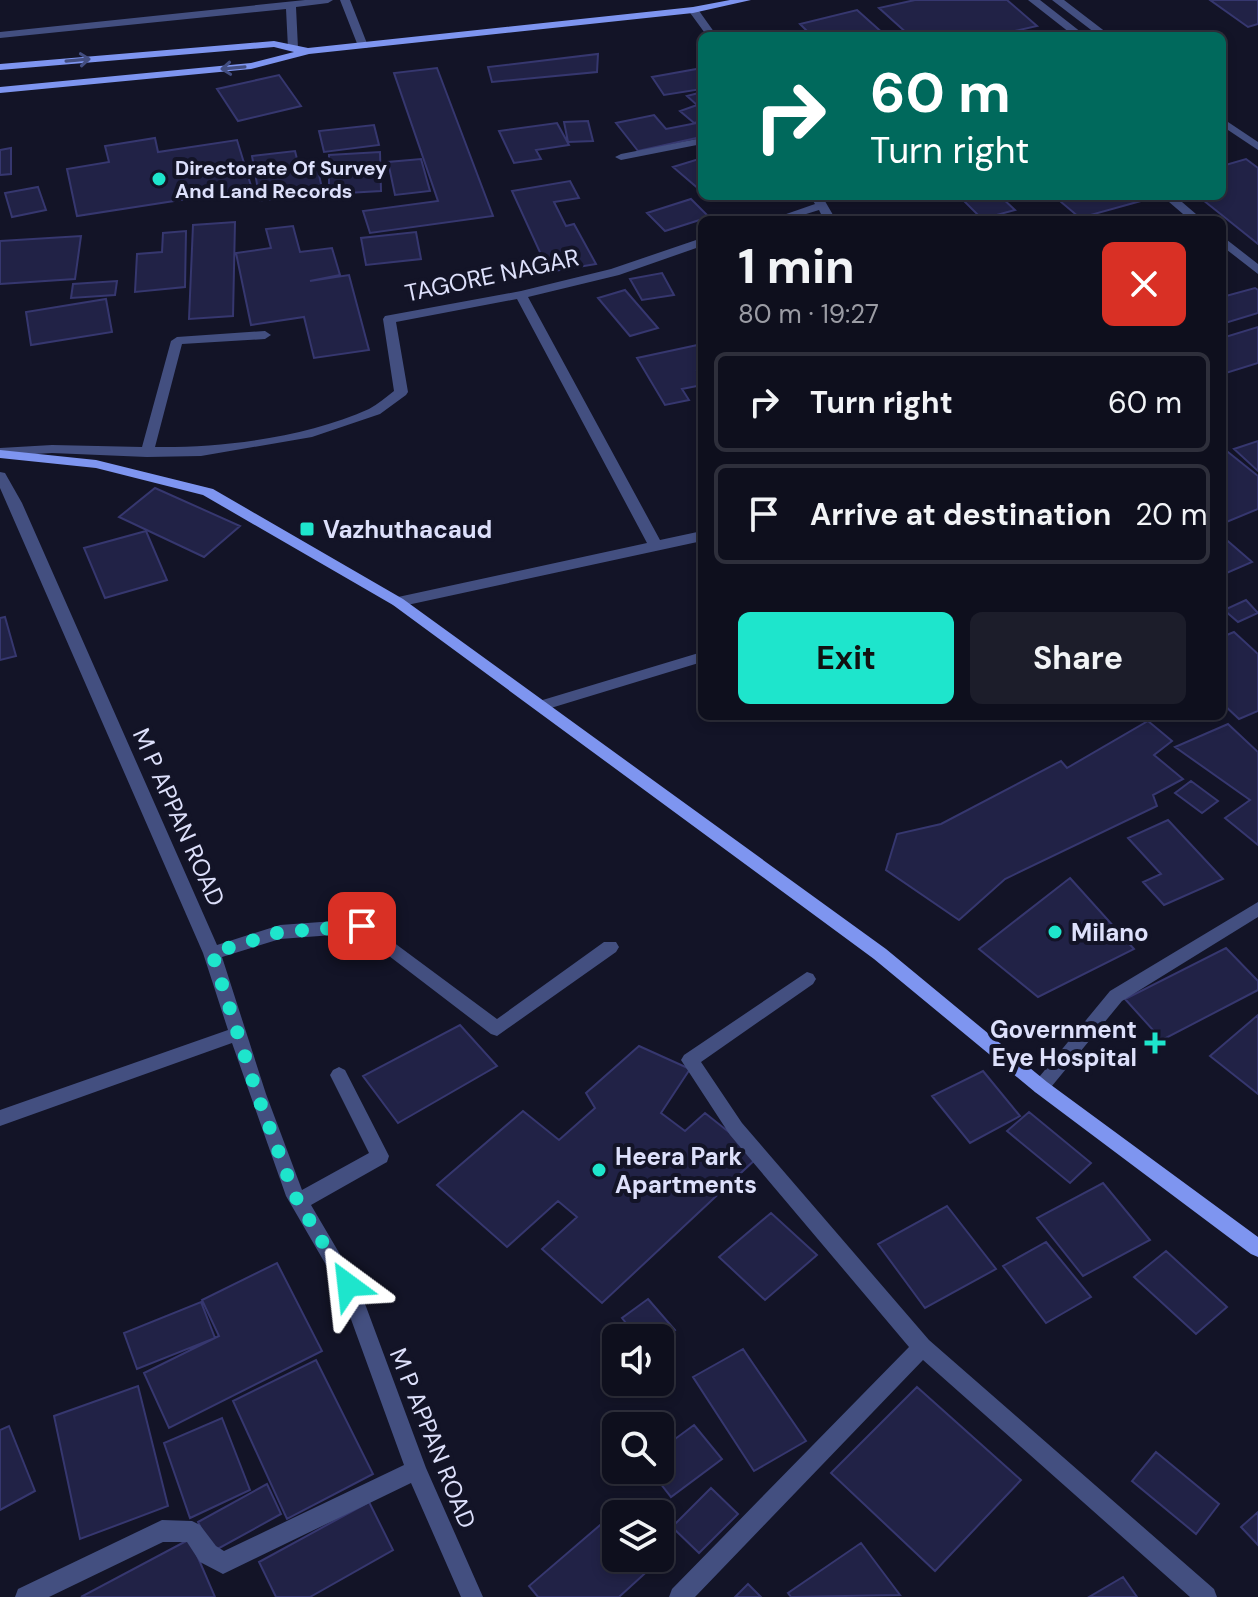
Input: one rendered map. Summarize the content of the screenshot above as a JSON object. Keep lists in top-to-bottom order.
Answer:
{
  "streets": {
    "street": ["TAGORE NAGAR", "M P APPAN ROAD"]
  },
  "places": {
    "other": ["Directorate Of Survey And Land Records", "Milano", "Heera Park Apartments"],
    "transit": ["Vazhuthacaud"],
    "health": ["Government Eye Hospital"]
  },
  "page": {
    "turn": ["60 m", "Turn right"],
    "heading": ["1 min", "80 m · 19:27"],
    "list": [
      {
        "name": "Turn right",
        "value": "60 m"
      },
      {
        "name": "Arrive at destination",
        "value": "20 m"
      }
    ],
    "buttons": ["Exit", "Share"]
  }
}
